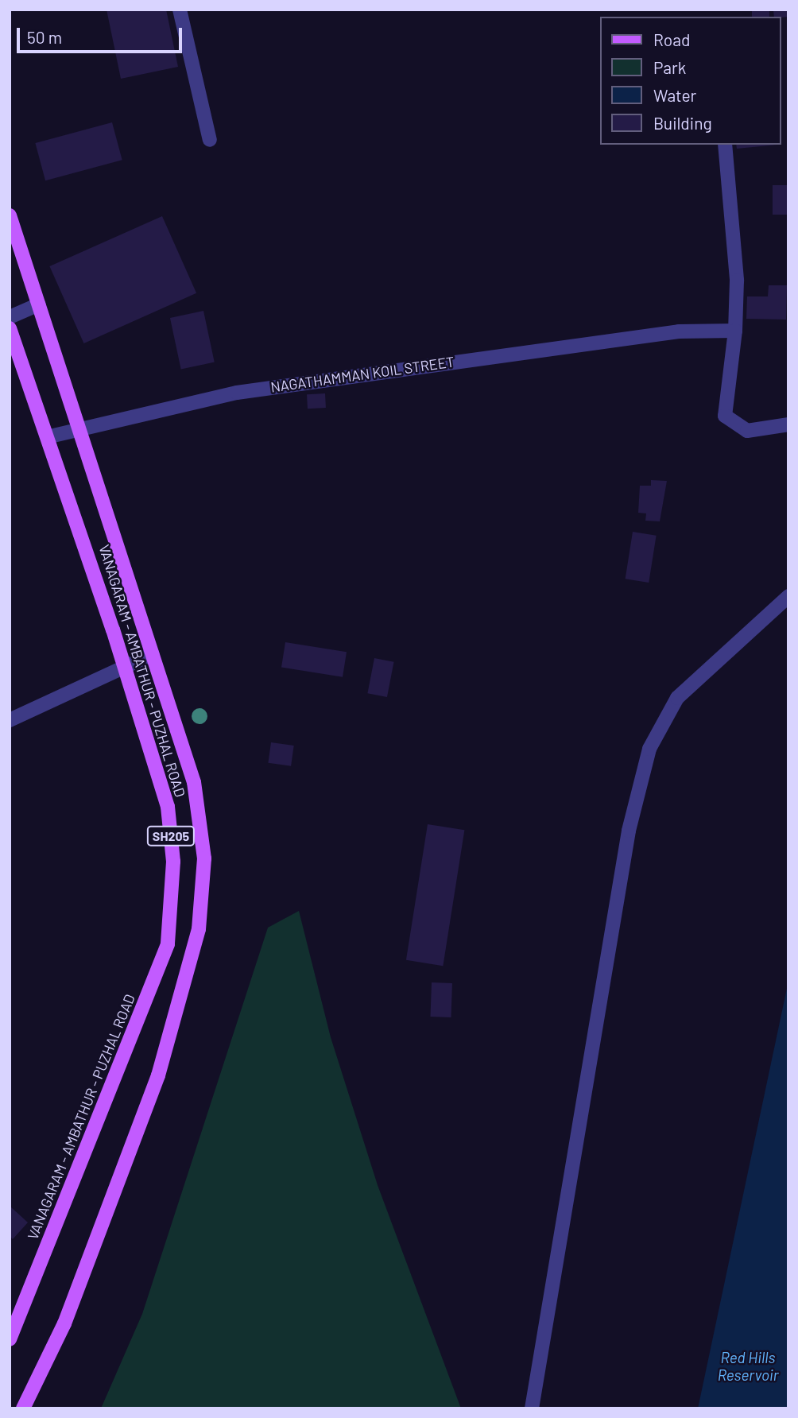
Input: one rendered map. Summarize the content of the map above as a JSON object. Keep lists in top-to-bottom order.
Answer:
{
  "streets": {
    "main road": ["VANAGARAM - AMBATHUR - PUZHAL ROAD", "SH205"],
    "street": ["NAGATHAMMAN KOIL STREET"]
  },
  "crossings": [
    ["NAGATHAMMAN KOIL STREET", "VANAGARAM - AMBATHUR - PUZHAL ROAD"]
  ],
  "water": ["Red Hills Reservoir"],
  "legend": [
    "Road",
    "Park",
    "Water",
    "Building"
  ],
  "scale_bar": "50 m"
}
